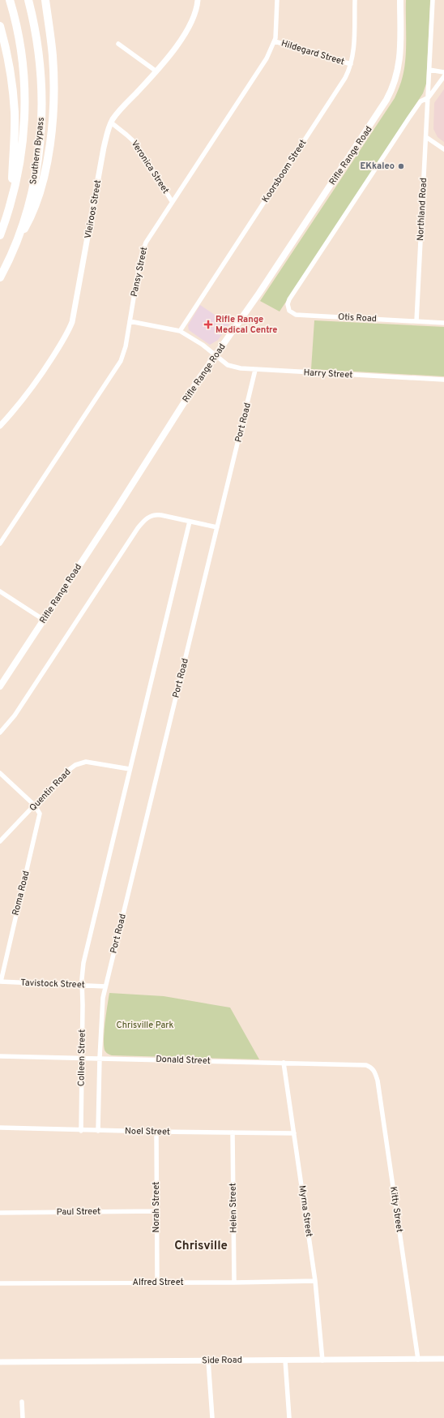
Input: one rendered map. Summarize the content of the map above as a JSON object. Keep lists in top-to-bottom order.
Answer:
{
  "streets": {
    "highway": ["Southern Bypass"],
    "main road": ["Rifle Range Road"],
    "street": [
      "Hildegard Street",
      "Veronica Street",
      "Koorsboom Street",
      "Vleiroos Street",
      "Northland Road",
      "Pansy Street",
      "Otis Road",
      "Harry Street",
      "Port Road",
      "Quentin Road",
      "Roma Road",
      "Tavistock Street",
      "Colleen Street",
      "Donald Street",
      "Noel Street",
      "Norah Street",
      "Helen Street",
      "Kitty Street",
      "Myrna Street",
      "Paul Street",
      "Alfred Street",
      "Side Road"
    ]
  },
  "crossings": [
    ["Hildegard Street", "Koorsboom Street"],
    ["Hildegard Street", "Pansy Street"],
    ["Rifle Range Road", "Harry Street"],
    ["Veronica Street", "Vleiroos Street"],
    ["Veronica Street", "Pansy Street"],
    ["Koorsboom Street", "Harry Street"],
    ["Northland Road", "Otis Road"],
    ["Harry Street", "Port Road"],
    ["Port Road", "Tavistock Street"],
    ["Port Road", "Colleen Street"],
    ["Quentin Road", "Roma Road"],
    ["Roma Road", "Tavistock Street"],
    ["Tavistock Street", "Colleen Street"],
    ["Colleen Street", "Donald Street"],
    ["Colleen Street", "Noel Street"],
    ["Donald Street", "Kitty Street"],
    ["Donald Street", "Myrna Street"],
    ["Noel Street", "Norah Street"],
    ["Noel Street", "Helen Street"],
    ["Noel Street", "Myrna Street"],
    ["Norah Street", "Paul Street"],
    ["Norah Street", "Alfred Street"],
    ["Helen Street", "Alfred Street"],
    ["Kitty Street", "Side Road"],
    ["Myrna Street", "Alfred Street"],
    ["Myrna Street", "Side Road"]
  ],
  "districts": ["Chrisville"],
  "parks": ["Chrisville Park"],
  "places": {
    "other": ["EKkaleo"],
    "health": ["Rifle Range Medical Centre"]
  }
}
